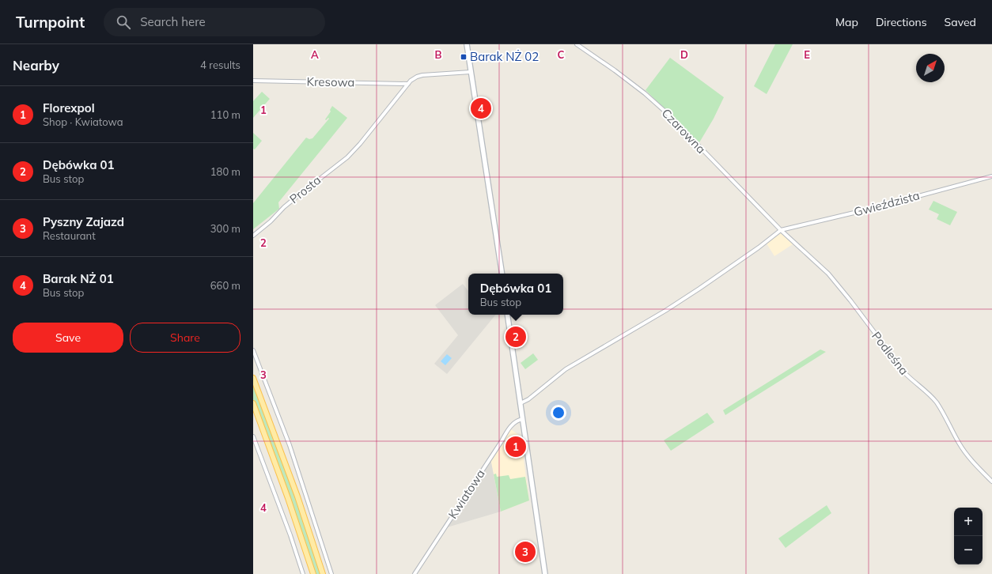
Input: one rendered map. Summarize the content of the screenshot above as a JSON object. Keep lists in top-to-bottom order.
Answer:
{
  "streets": {
    "street": [
      "Kresowa",
      "Czarowna",
      "Prosta",
      "Gwieździsta",
      "Podleśna",
      "Kwiatowa"
    ]
  },
  "crossings": [
    ["Kresowa", "Prosta"],
    ["Czarowna", "Gwieździsta"],
    ["Czarowna", "Podleśna"],
    ["Gwieździsta", "Podleśna"]
  ],
  "places": {
    "transit": ["Barak NŻ 02"]
  },
  "north": "top right",
  "page": {
    "header": "Turnpoint",
    "search": "Search here",
    "nav": ["Map", "Directions", "Saved"],
    "heading": ["Nearby", "4 results"],
    "list": [
      {
        "mark": "1",
        "name": "Florexpol",
        "note": "Shop · Kwiatowa",
        "value": "110 m"
      },
      {
        "mark": "2",
        "name": "Dębówka 01",
        "note": "Bus stop",
        "value": "180 m"
      },
      {
        "mark": "3",
        "name": "Pyszny Zajazd",
        "note": "Restaurant",
        "value": "300 m"
      },
      {
        "mark": "4",
        "name": "Barak NŻ 01",
        "note": "Bus stop",
        "value": "660 m"
      }
    ],
    "pins": [
      "4",
      "2",
      "1",
      "3"
    ],
    "popup": ["Dębówka 01", "Bus stop"],
    "buttons": ["Save", "Share"],
    "map_buttons": ["+", "−"]
  },
  "grid": {
    "columns": [
      "A",
      "B",
      "C",
      "D",
      "E"
    ],
    "rows": [
      "1",
      "2",
      "3",
      "4"
    ]
  }
}
